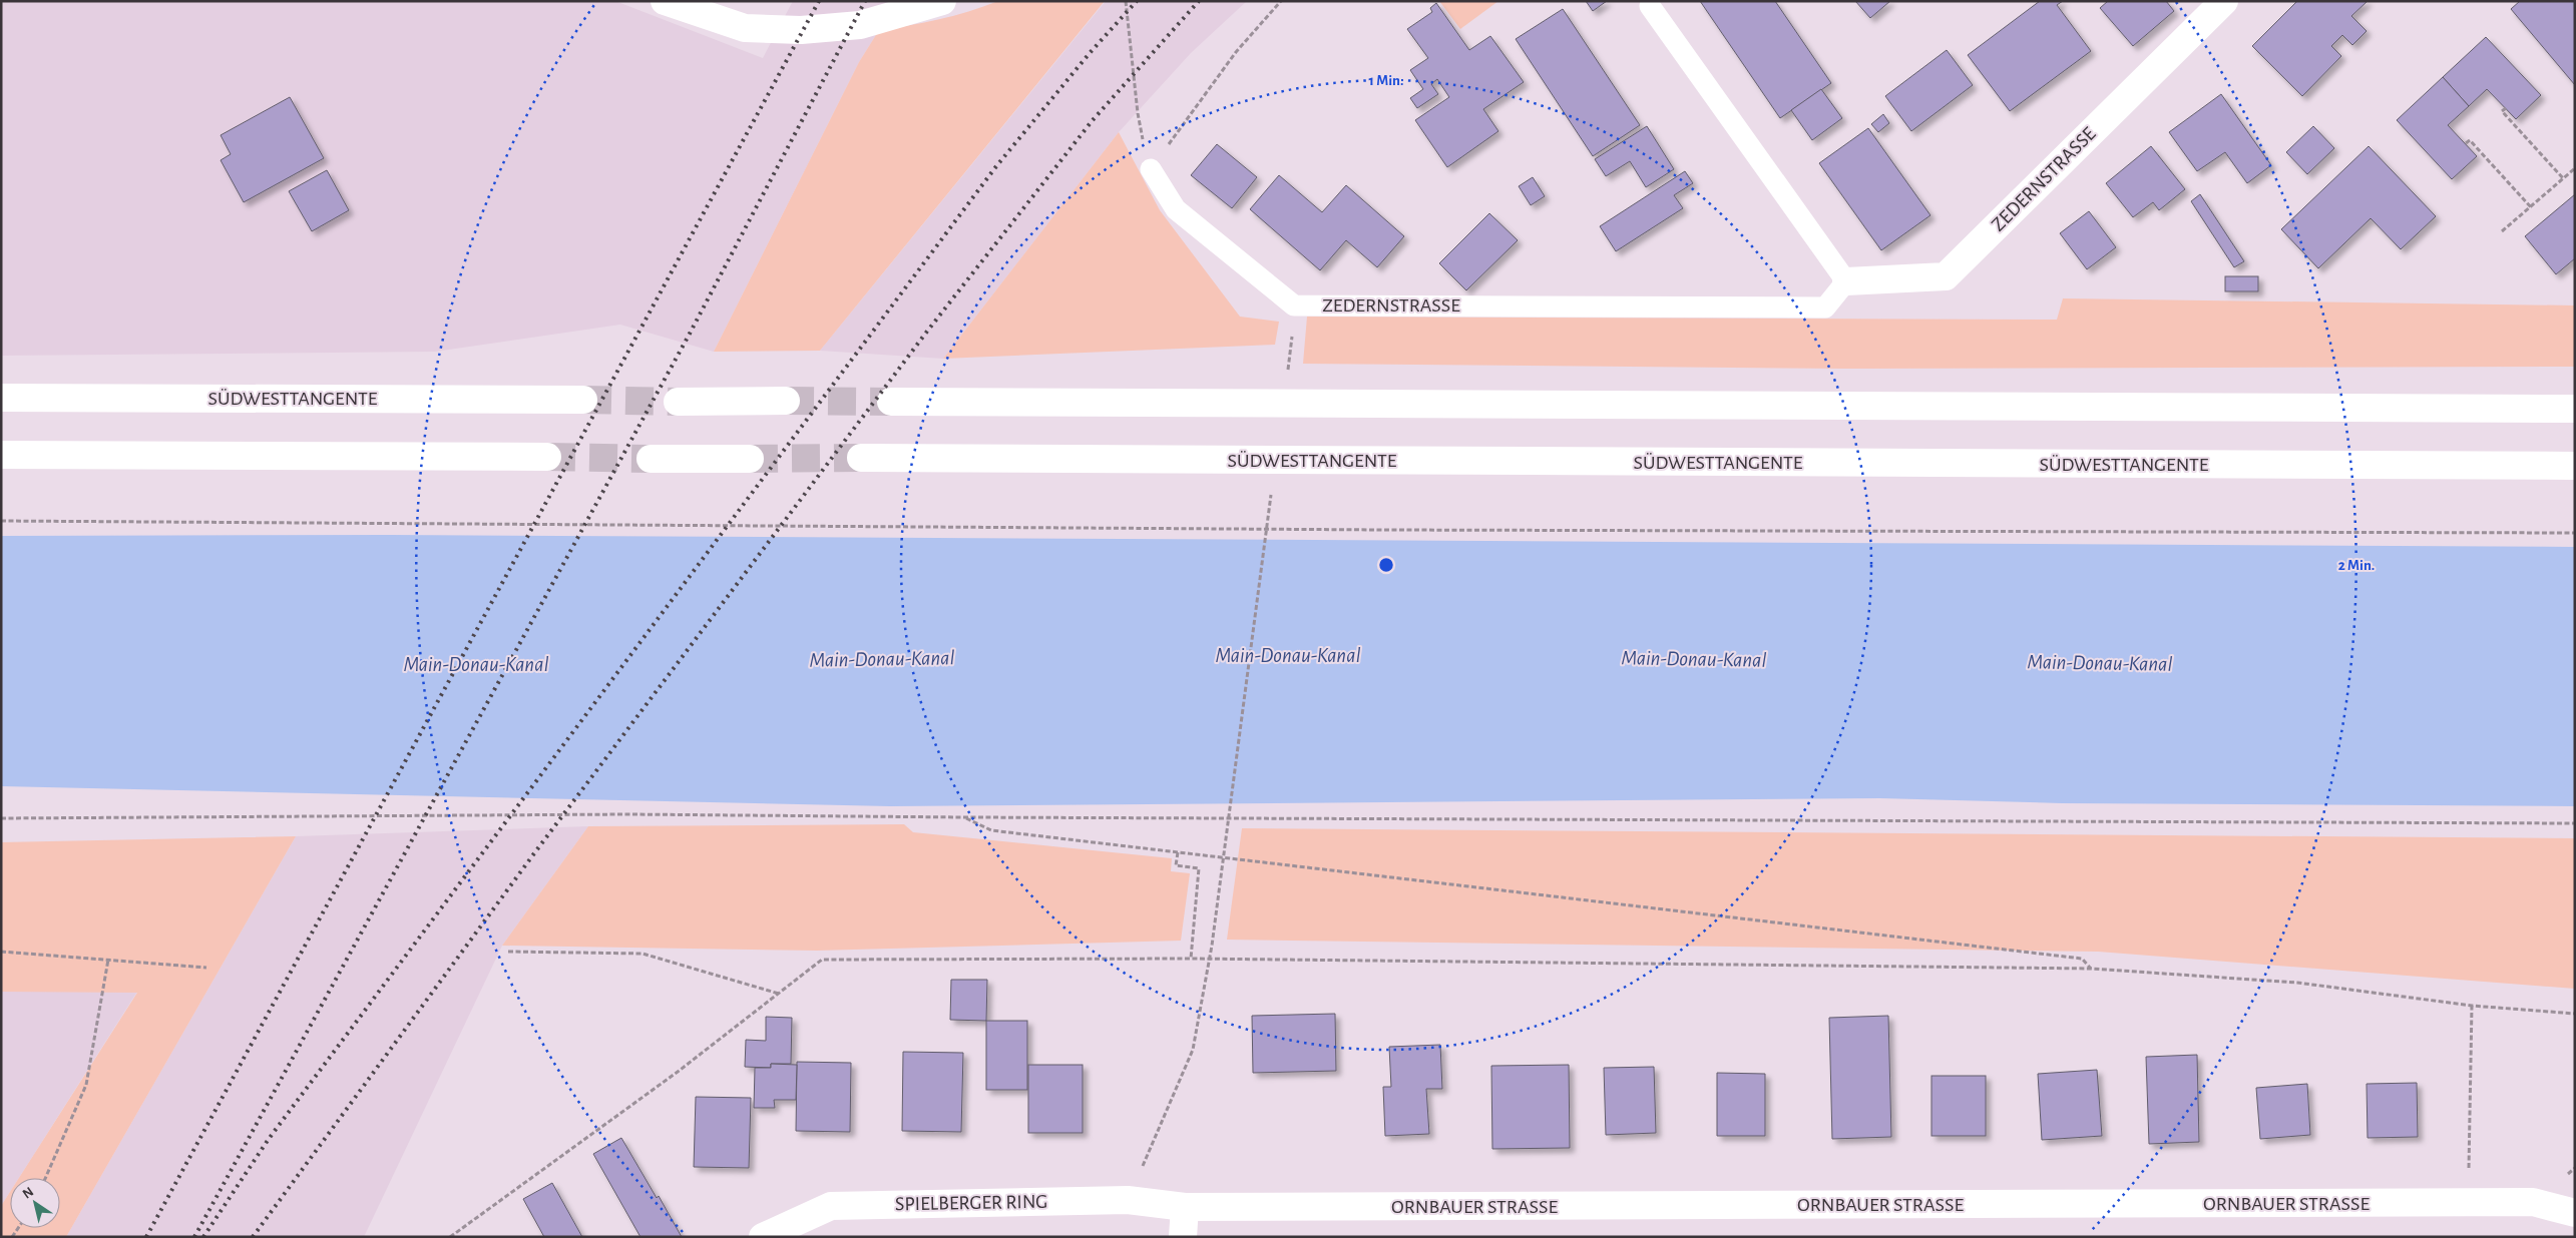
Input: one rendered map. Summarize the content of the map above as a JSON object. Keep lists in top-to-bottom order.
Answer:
{
  "streets": {
    "main road": [
      "ZEDERNSTRASSE",
      "SÜDWESTTANGENTE",
      "SPIELBERGER RING",
      "ORNBAUER STRASSE"
    ]
  },
  "crossings": [
    ["SPIELBERGER RING", "ORNBAUER STRASSE"]
  ],
  "water": ["Main-Donau-Kanal"],
  "north": "top left",
  "rings": ["1 Min.", "2 Min."]
}
